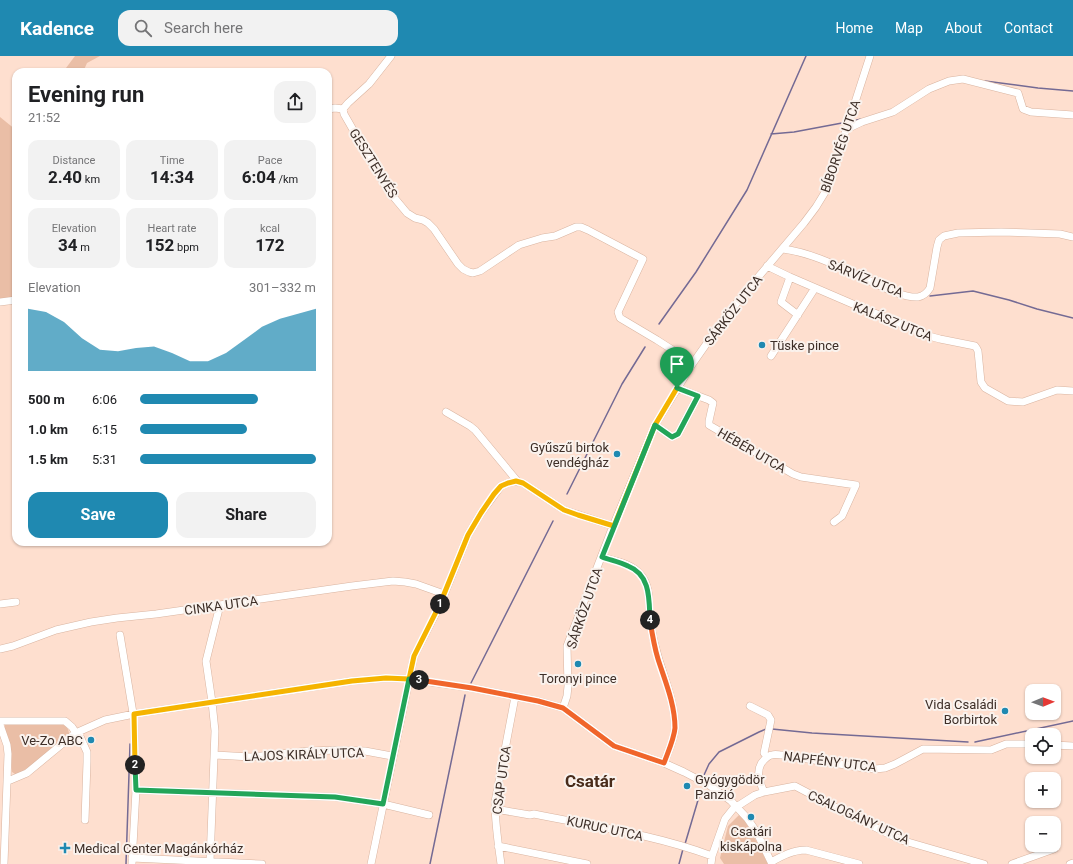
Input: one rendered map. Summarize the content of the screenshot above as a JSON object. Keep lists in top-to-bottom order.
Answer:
{
  "streets": {
    "street": [
      "BÍBORVÉG UTCA",
      "GESZTENYÉS",
      "SÁRVÍZ UTCA",
      "SÁRKÖZ UTCA",
      "KALÁSZ UTCA",
      "HÉBÉR UTCA",
      "CINKA UTCA",
      "LAJOS KIRÁLY UTCA",
      "NAPFÉNY UTCA",
      "CSAP UTCA",
      "CSALOGÁNY UTCA",
      "KURUC UTCA"
    ]
  },
  "crossings": [
    ["BÍBORVÉG UTCA", "SÁRVÍZ UTCA"],
    ["BÍBORVÉG UTCA", "SÁRKÖZ UTCA"],
    ["BÍBORVÉG UTCA", "KALÁSZ UTCA"],
    ["GESZTENYÉS", "SÁRKÖZ UTCA"],
    ["SÁRKÖZ UTCA", "KALÁSZ UTCA"],
    ["SÁRKÖZ UTCA", "HÉBÉR UTCA"],
    ["NAPFÉNY UTCA", "CSALOGÁNY UTCA"],
    ["CSAP UTCA", "KURUC UTCA"],
    ["CSALOGÁNY UTCA", "KURUC UTCA"]
  ],
  "districts": ["Csatár"],
  "places": {
    "other": [
      "Tüske pince",
      "Gyűszű birtok vendégház",
      "Toronyi pince",
      "Vida Családi Borbirtok",
      "Ve-Zo ABC",
      "Gyógygödör Panzió",
      "Csatári kiskápolna"
    ],
    "health": ["Medical Center Magánkórház"]
  },
  "north": "right",
  "page": {
    "header": "Kadence",
    "search": "Search here",
    "nav": [
      "Home",
      "Map",
      "About",
      "Contact"
    ],
    "heading": ["Evening run", "21:52"],
    "stats": [
      ["Distance", "2.40 km"],
      ["Time", "14:34"],
      ["Pace", "6:04 /km"],
      ["Elevation", "34 m"],
      ["Heart rate", "152 bpm"],
      ["kcal", "172"]
    ],
    "chart": ["Elevation", "301–332 m"],
    "list": [
      {
        "name": "500 m",
        "note": "6:06"
      },
      {
        "name": "1.0 km",
        "note": "6:15"
      },
      {
        "name": "1.5 km",
        "note": "5:31"
      }
    ],
    "buttons": ["Save", "Share"],
    "pins": [
      "1",
      "4",
      "3",
      "2"
    ],
    "map_buttons": ["+", "−"]
  }
}
